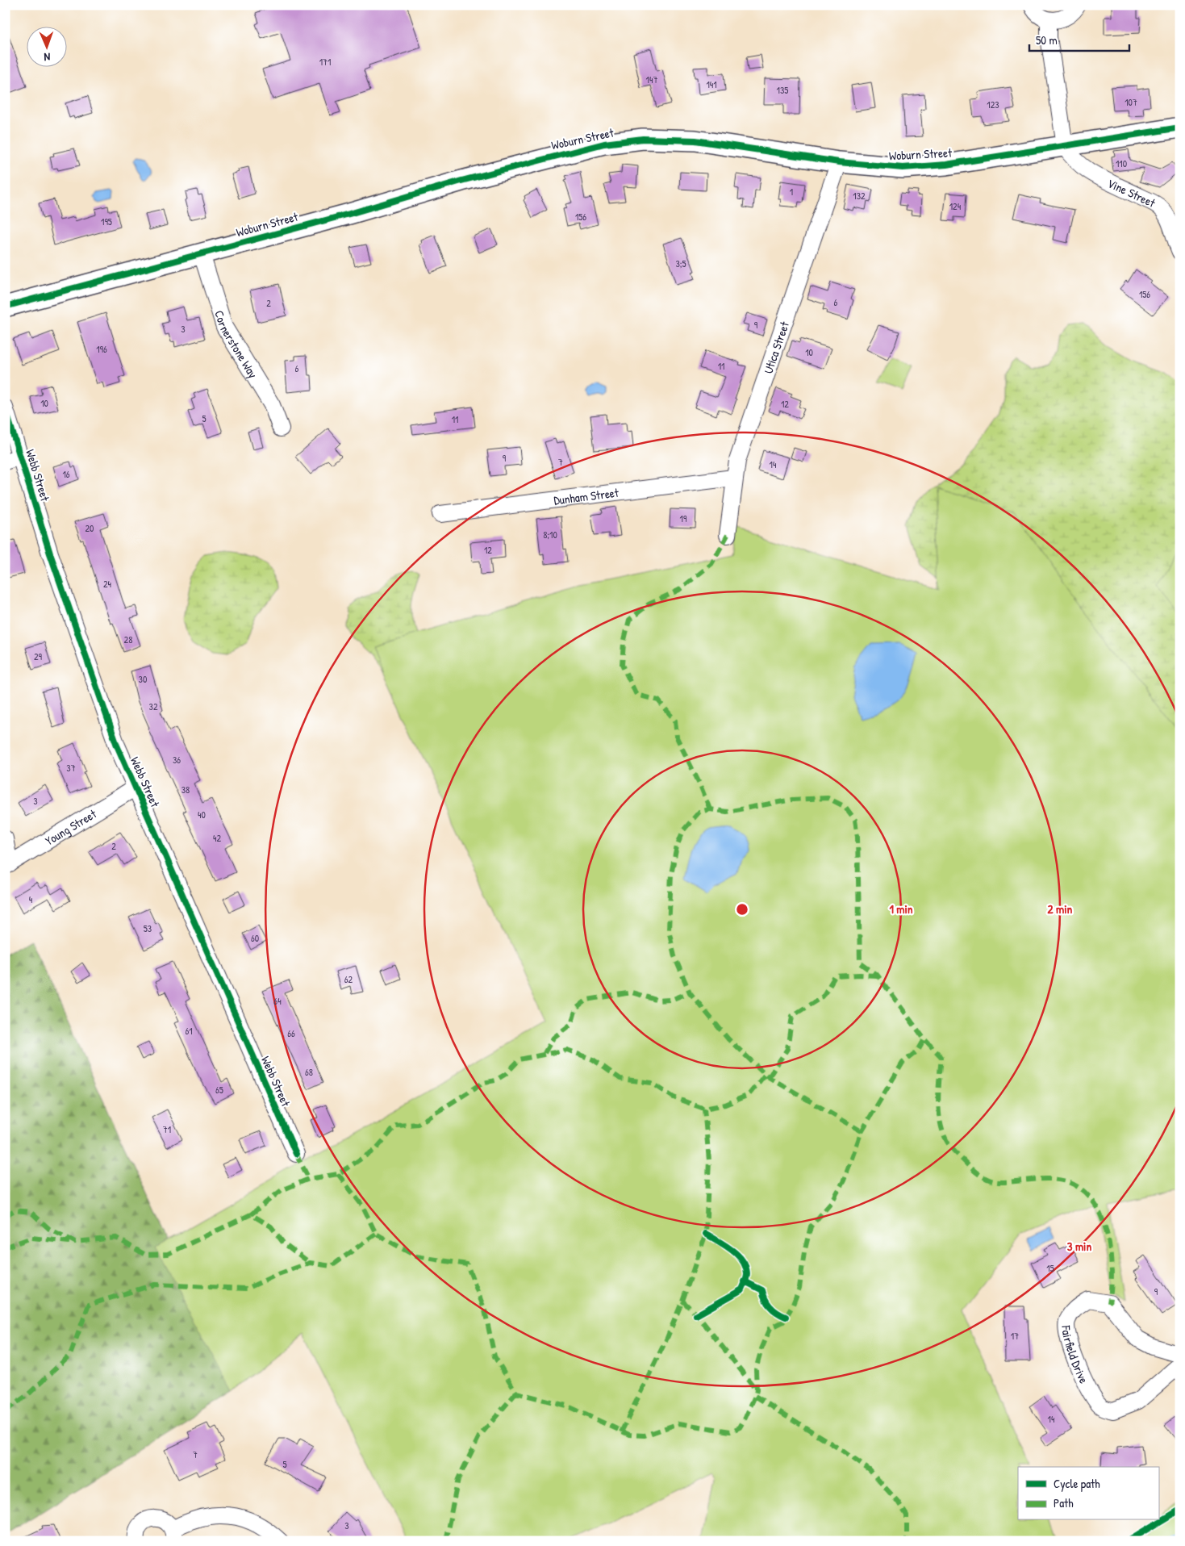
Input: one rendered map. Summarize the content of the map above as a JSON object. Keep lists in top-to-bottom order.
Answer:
{
  "streets": {
    "main road": ["Woburn Street"],
    "street": [
      "Vine Street",
      "Cornerstone Way",
      "Utica Street",
      "Webb Street",
      "Dunham Street",
      "Young Street",
      "Fairfield Drive"
    ]
  },
  "crossings": [
    ["Woburn Street", "Vine Street"],
    ["Woburn Street", "Cornerstone Way"],
    ["Woburn Street", "Utica Street"],
    ["Utica Street", "Dunham Street"],
    ["Webb Street", "Young Street"]
  ],
  "house_numbers": [
    "171",
    "147",
    "141",
    "135",
    "107",
    "123",
    "110",
    "1",
    "132",
    "124",
    "156",
    "195",
    "3;5",
    "156",
    "6",
    "2",
    "9",
    "3",
    "196",
    "10",
    "11",
    "6",
    "10",
    "12",
    "5",
    "11",
    "9",
    "7",
    "14",
    "16",
    "19",
    "20",
    "8;10",
    "12",
    "24",
    "28",
    "29",
    "30",
    "32",
    "36",
    "37",
    "38",
    "3",
    "40",
    "42",
    "2",
    "4",
    "53",
    "60",
    "62",
    "64",
    "61",
    "66",
    "68",
    "65",
    "71",
    "15",
    "9",
    "17",
    "14",
    "7",
    "5",
    "3"
  ],
  "legend": ["Cycle path", "Path"],
  "scale_bar": "50 m",
  "north": "bottom",
  "rings": ["1 min", "2 min", "3 min"]
}
